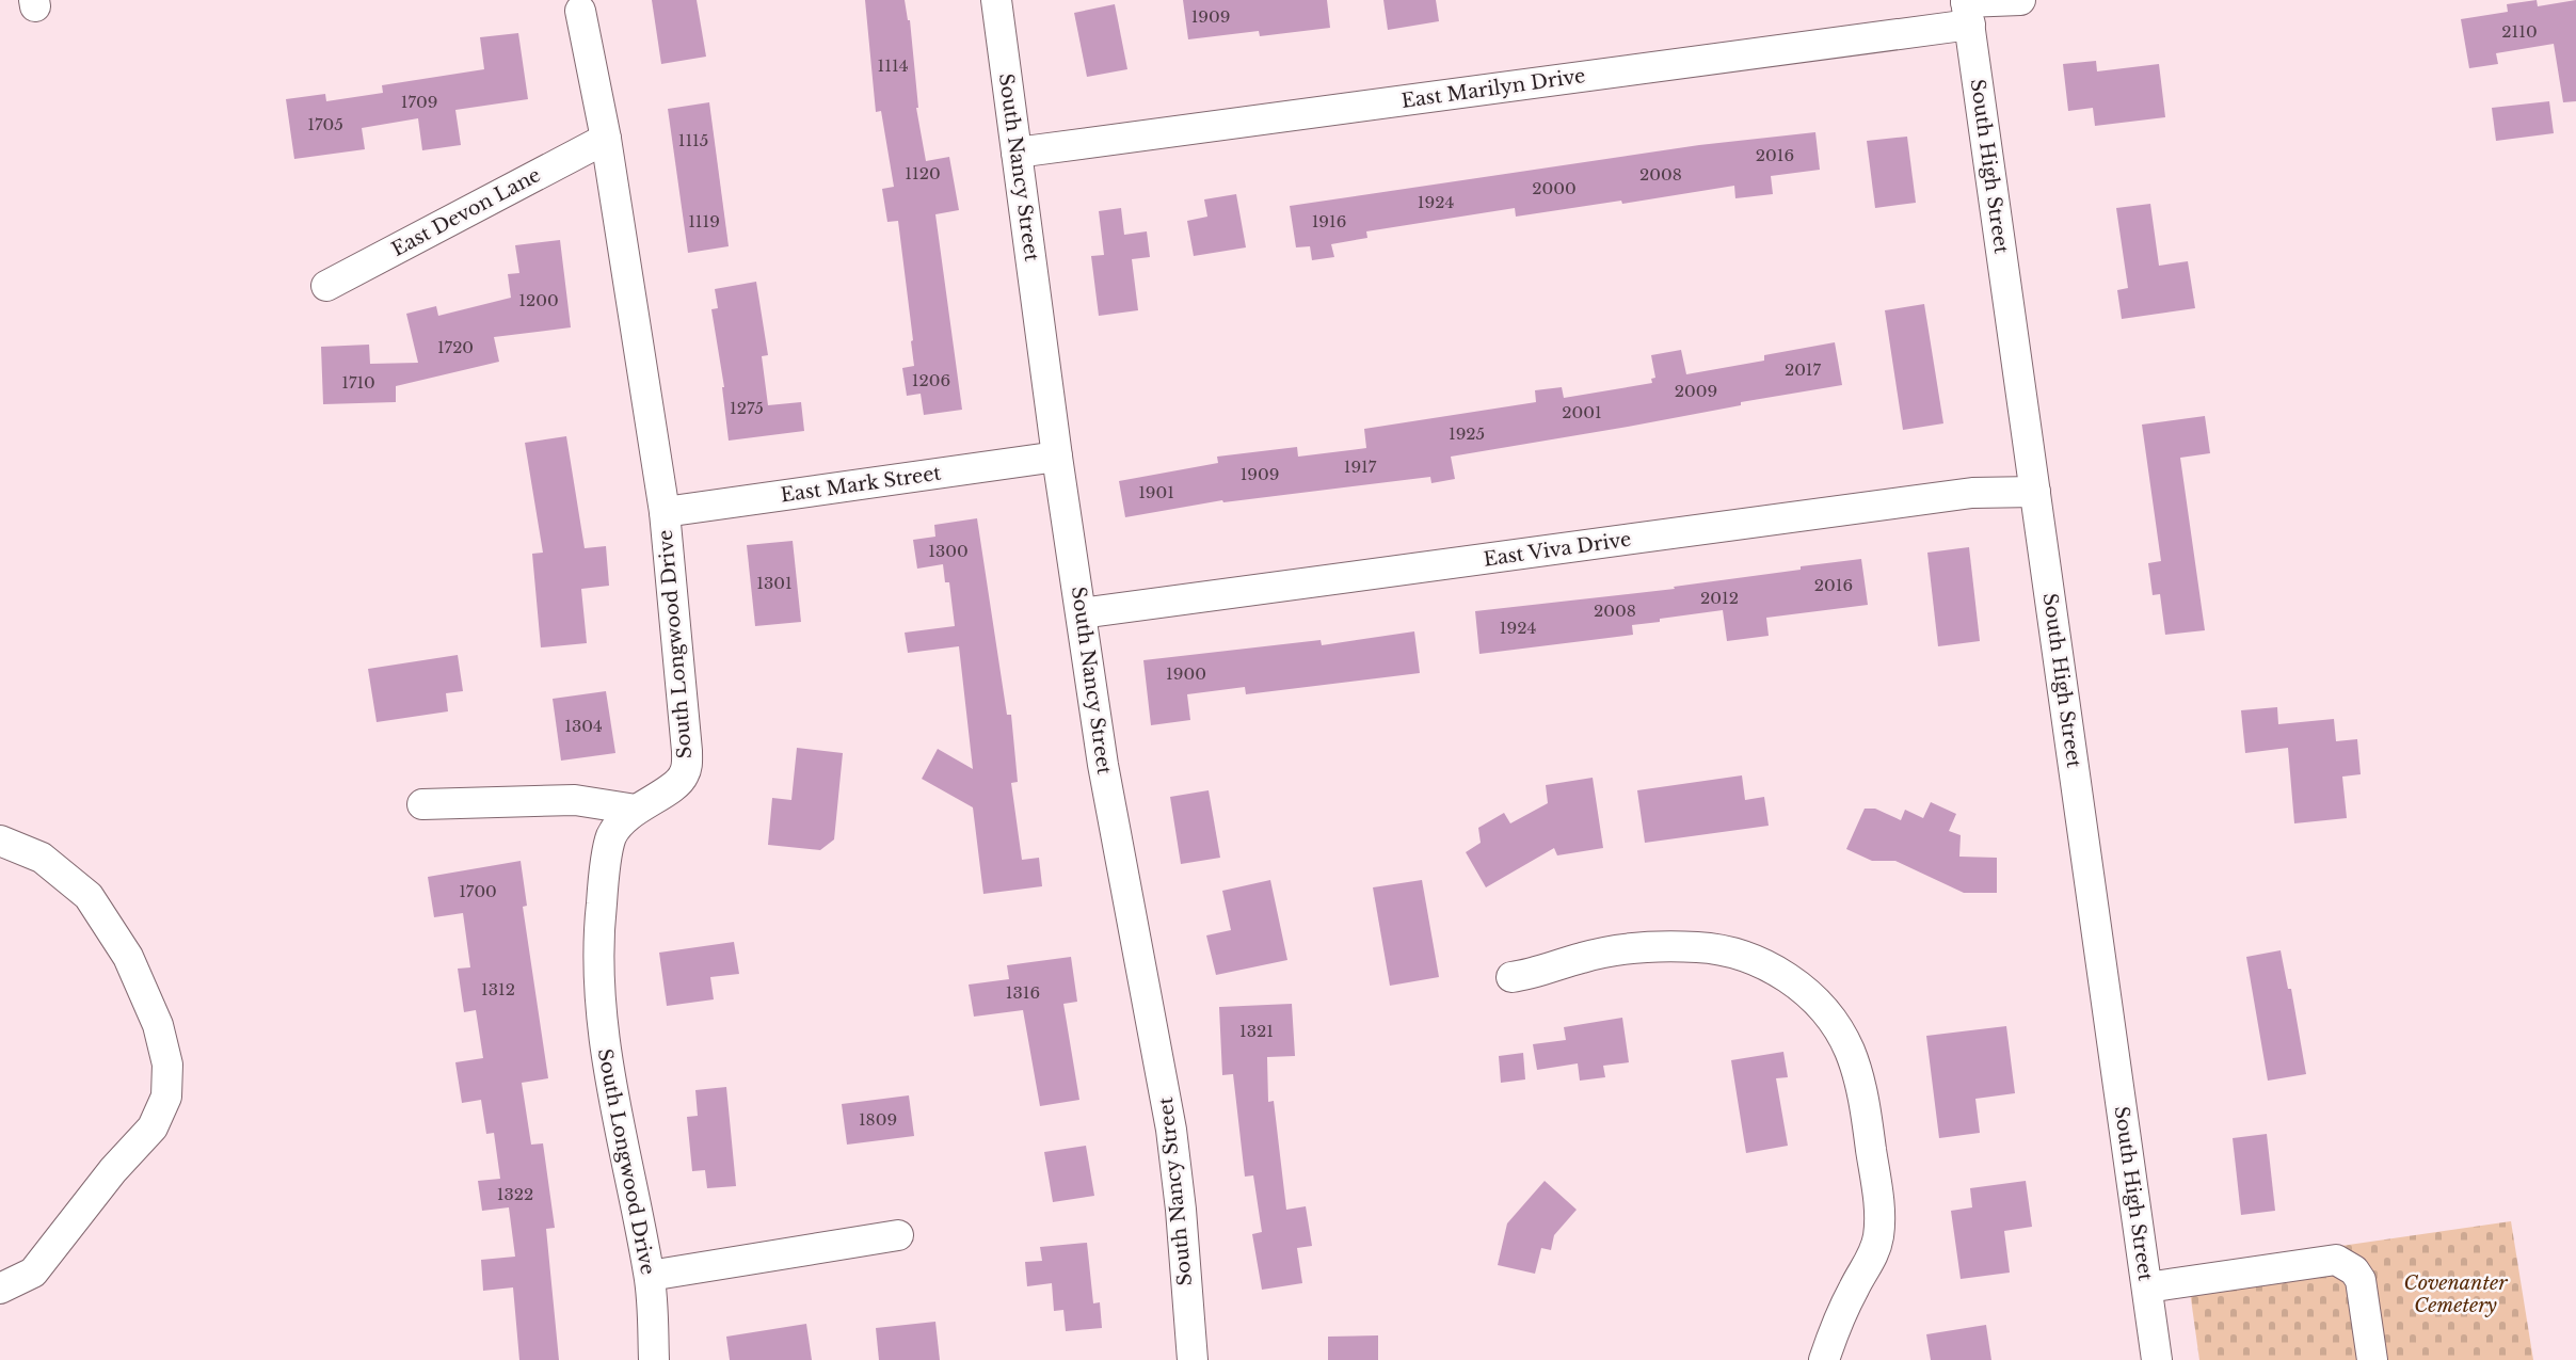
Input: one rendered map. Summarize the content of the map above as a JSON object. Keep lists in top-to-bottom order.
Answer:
{
  "streets": {
    "street": [
      "East Marilyn Drive",
      "South High Street",
      "South Nancy Street",
      "East Devon Lane",
      "East Mark Street",
      "East Viva Drive",
      "South Longwood Drive"
    ]
  },
  "crossings": [
    ["East Marilyn Drive", "South High Street"],
    ["East Marilyn Drive", "South Nancy Street"],
    ["South High Street", "East Viva Drive"],
    ["South Nancy Street", "East Mark Street"],
    ["South Nancy Street", "East Viva Drive"],
    ["East Devon Lane", "South Longwood Drive"],
    ["East Mark Street", "South Longwood Drive"]
  ],
  "parks": ["Covenanter Cemetery"],
  "house_numbers": [
    "1909",
    "2110",
    "1114",
    "1709",
    "1705",
    "1115",
    "2016",
    "1120",
    "2008",
    "2000",
    "1924",
    "1119",
    "1916",
    "1200",
    "1720",
    "2017",
    "1206",
    "1710",
    "2009",
    "1275",
    "2001",
    "1925",
    "1917",
    "1909",
    "1901",
    "1300",
    "1301",
    "2016",
    "2012",
    "2008",
    "1924",
    "1900",
    "1304",
    "1700",
    "1312",
    "1316",
    "1321",
    "1809",
    "1322"
  ]
}
